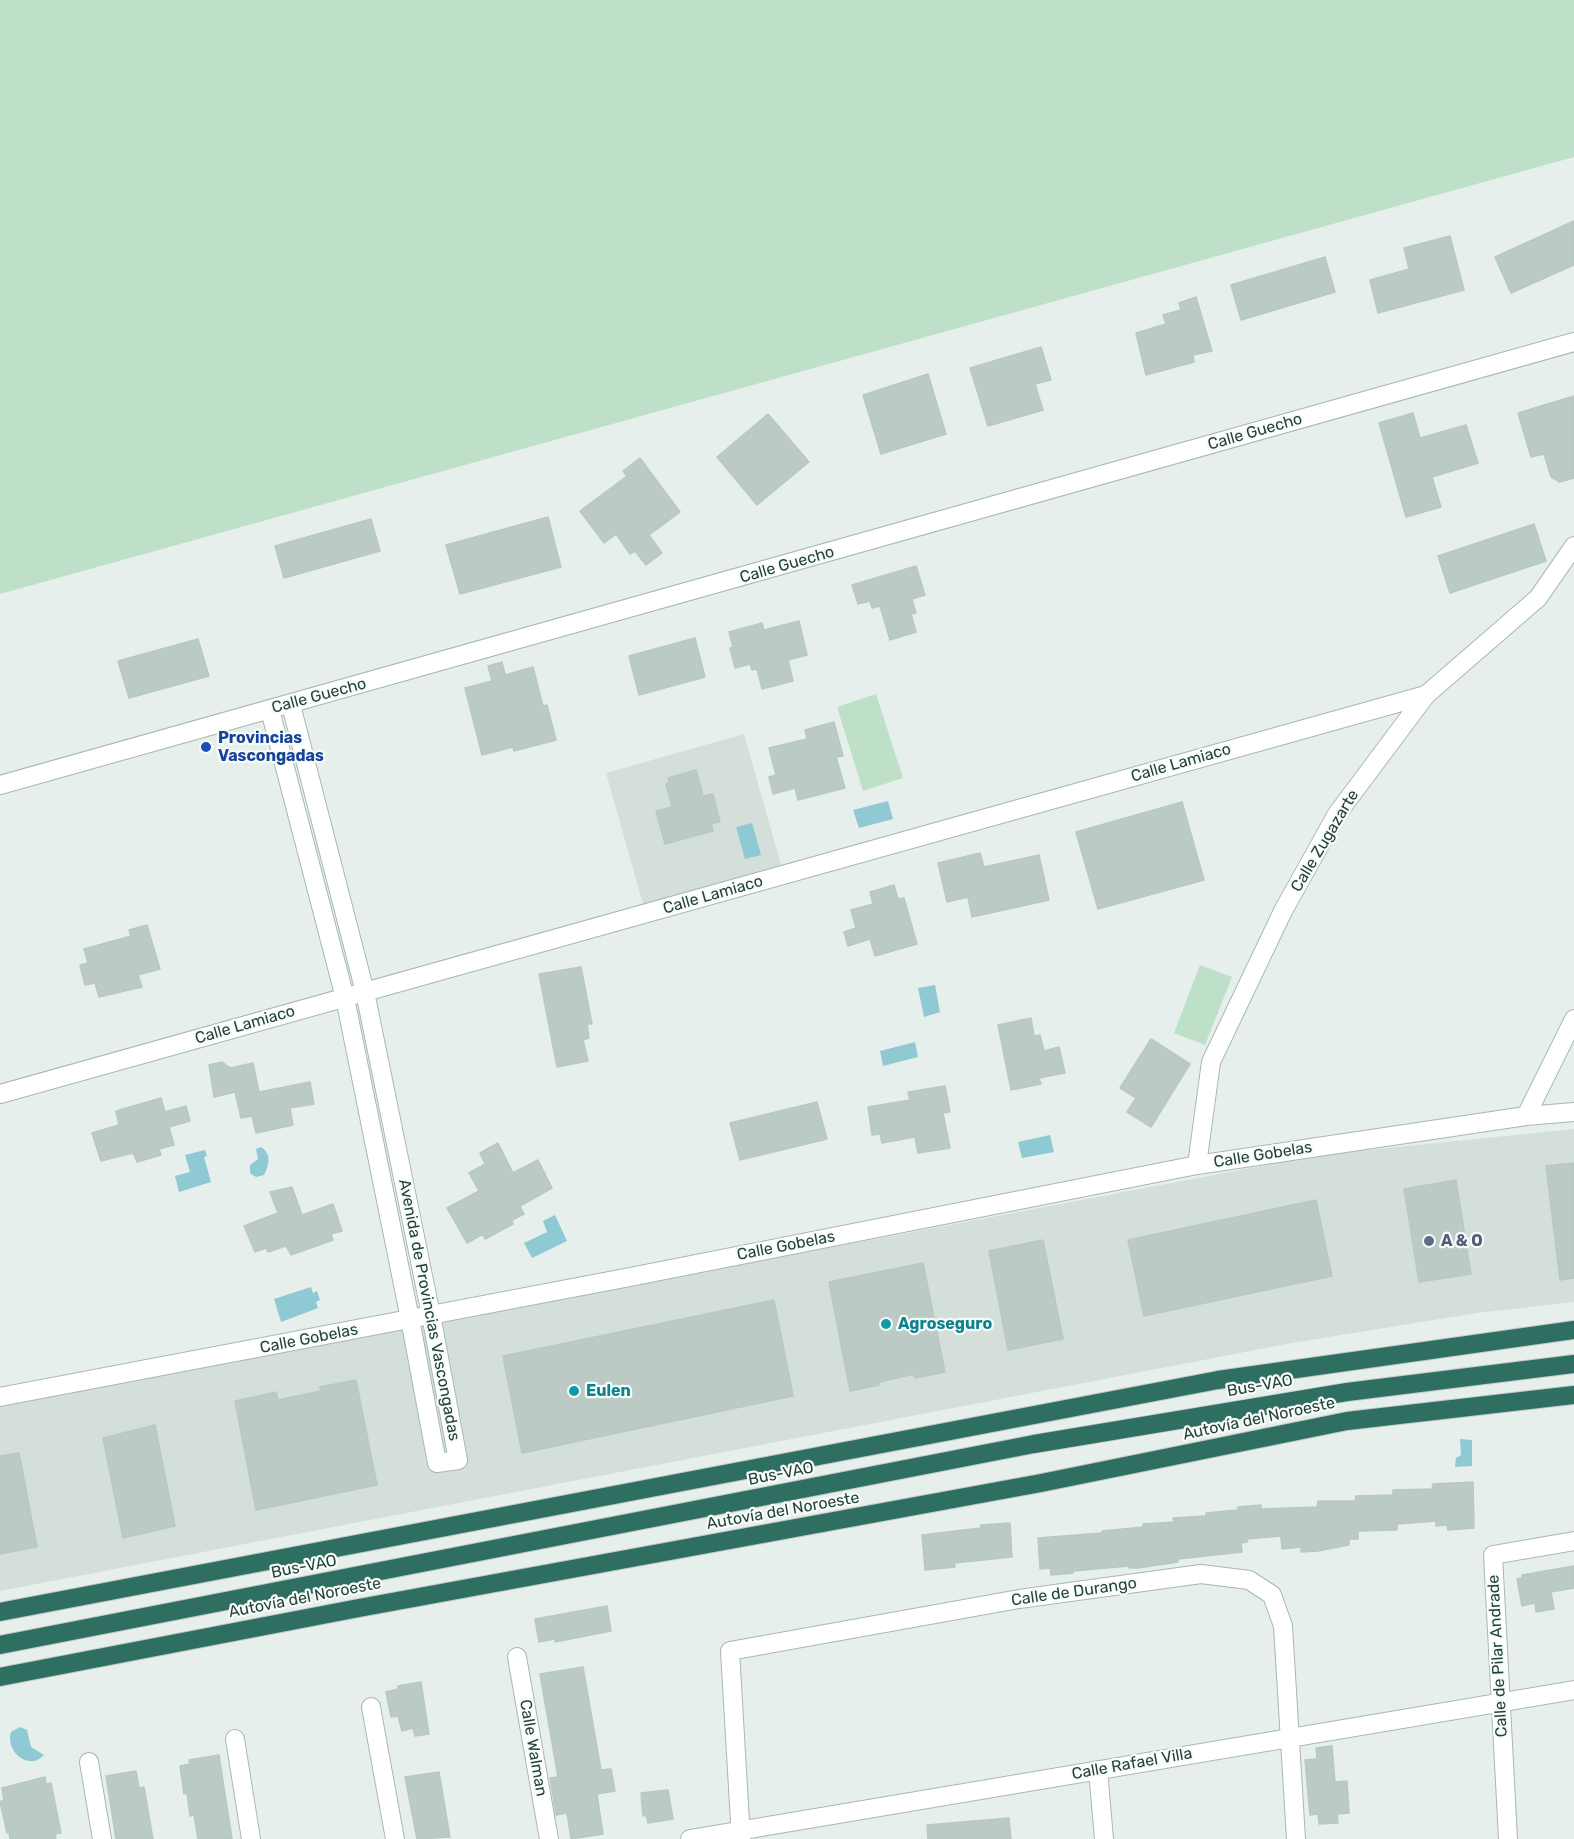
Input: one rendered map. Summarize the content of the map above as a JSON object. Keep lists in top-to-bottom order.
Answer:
{
  "streets": {
    "highway": ["Bus-VAO", "Autovía del Noroeste"],
    "street": [
      "Calle Guecho",
      "Calle Lamiaco",
      "Calle Zugazarte",
      "Calle Gobelas",
      "Avenida de Provincias Vascongadas",
      "Calle de Durango",
      "Calle de Pilar Andrade",
      "Calle Walman",
      "Calle Rafael Villa"
    ]
  },
  "crossings": [
    ["Calle Guecho", "Avenida de Provincias Vascongadas"],
    ["Calle Lamiaco", "Calle Zugazarte"],
    ["Calle Lamiaco", "Avenida de Provincias Vascongadas"],
    ["Calle Zugazarte", "Calle Gobelas"],
    ["Calle Gobelas", "Avenida de Provincias Vascongadas"],
    ["Calle de Durango", "Calle Rafael Villa"],
    ["Calle de Pilar Andrade", "Calle Rafael Villa"]
  ],
  "places": [
    "Provincias Vascongadas",
    "A & O",
    "Agroseguro",
    "Eulen"
  ]
}
